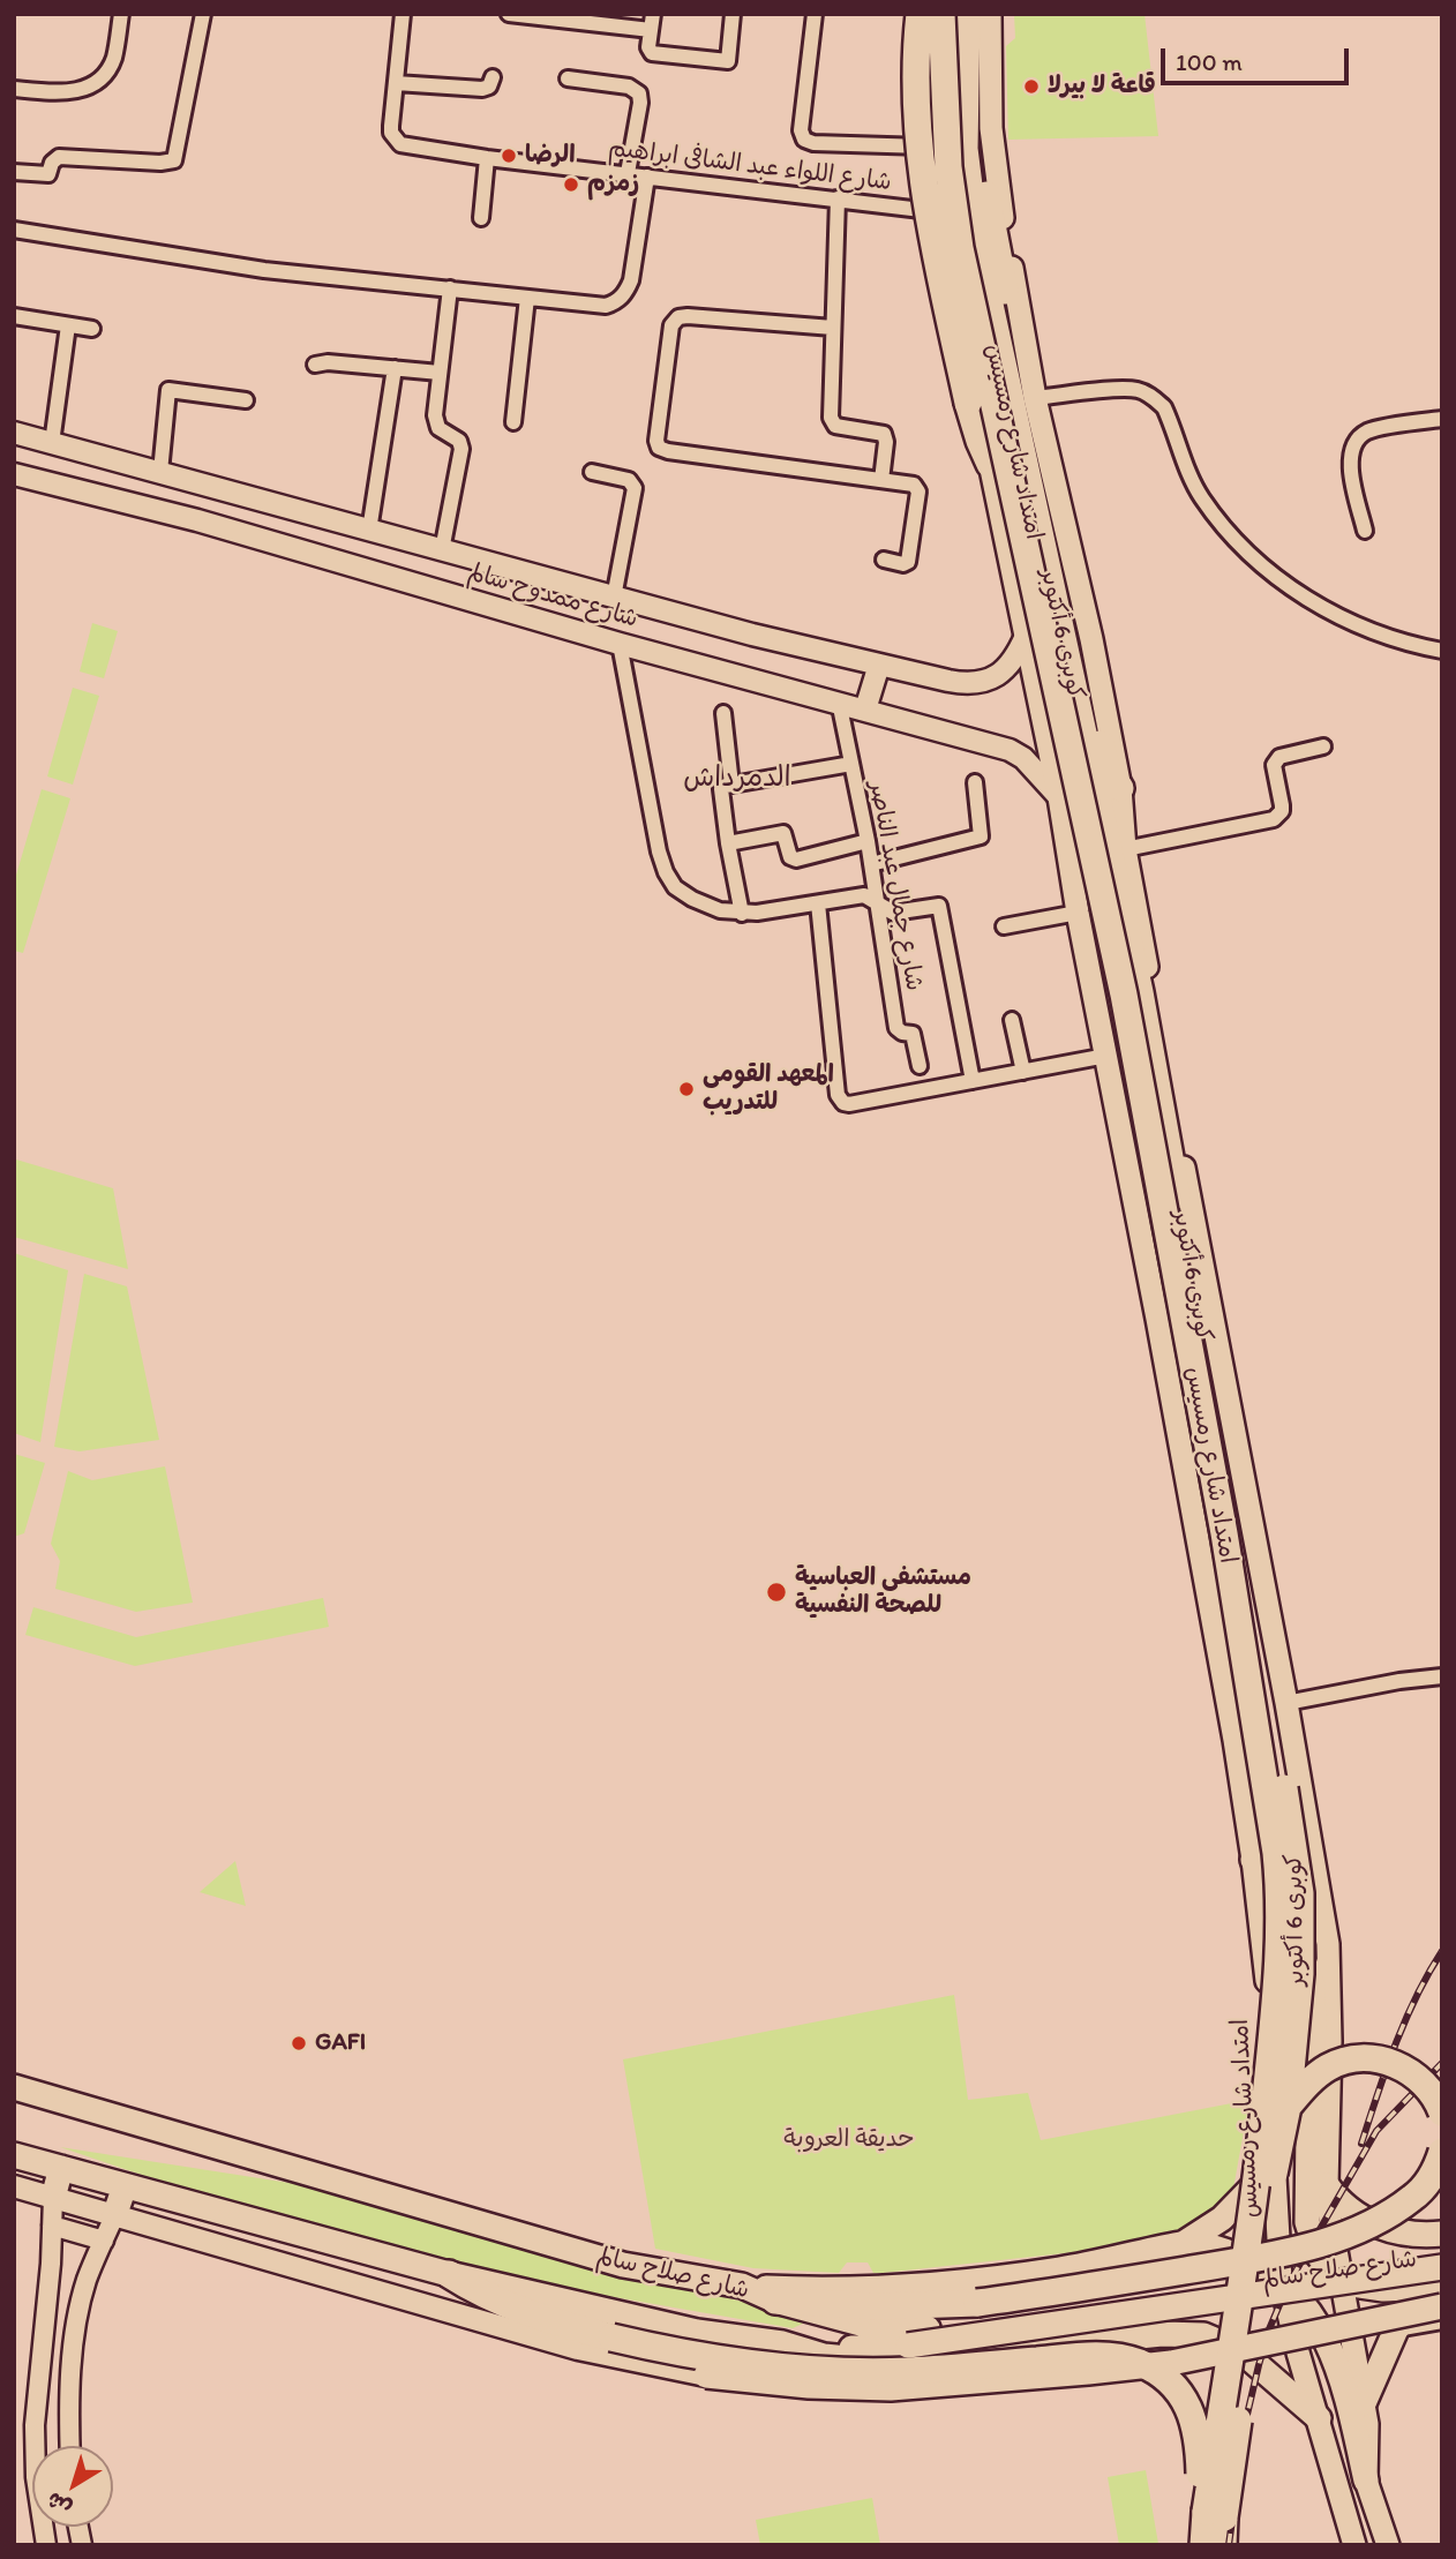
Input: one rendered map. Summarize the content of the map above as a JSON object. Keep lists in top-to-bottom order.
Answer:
{
  "streets": {
    "highway": ["كوبرى 6 أكتوبر", "شارع صلاح سالم"],
    "main road": ["امتداد شارع رمسيس", "شارع ممدوح سالم"],
    "street": ["شارع اللواء عبد الشافى ابراهيم", "شارع جمال عبد الناصر"]
  },
  "crossings": [
    ["شارع اللواء عبد الشافى ابراهيم", "امتداد شارع رمسيس"],
    ["امتداد شارع رمسيس", "شارع ممدوح سالم"],
    ["شارع ممدوح سالم", "شارع جمال عبد الناصر"]
  ],
  "districts": ["الدمرداش"],
  "parks": ["حديقة العروبة"],
  "places": [
    "قاعة لا بيرلا",
    "الرضا",
    "زمزم",
    "المعهد القومى للتدريب",
    "مستشفى العباسية للصحة النفسية",
    "GAFI"
  ],
  "scale_bar": "100 m",
  "north": "bottom left"
}
